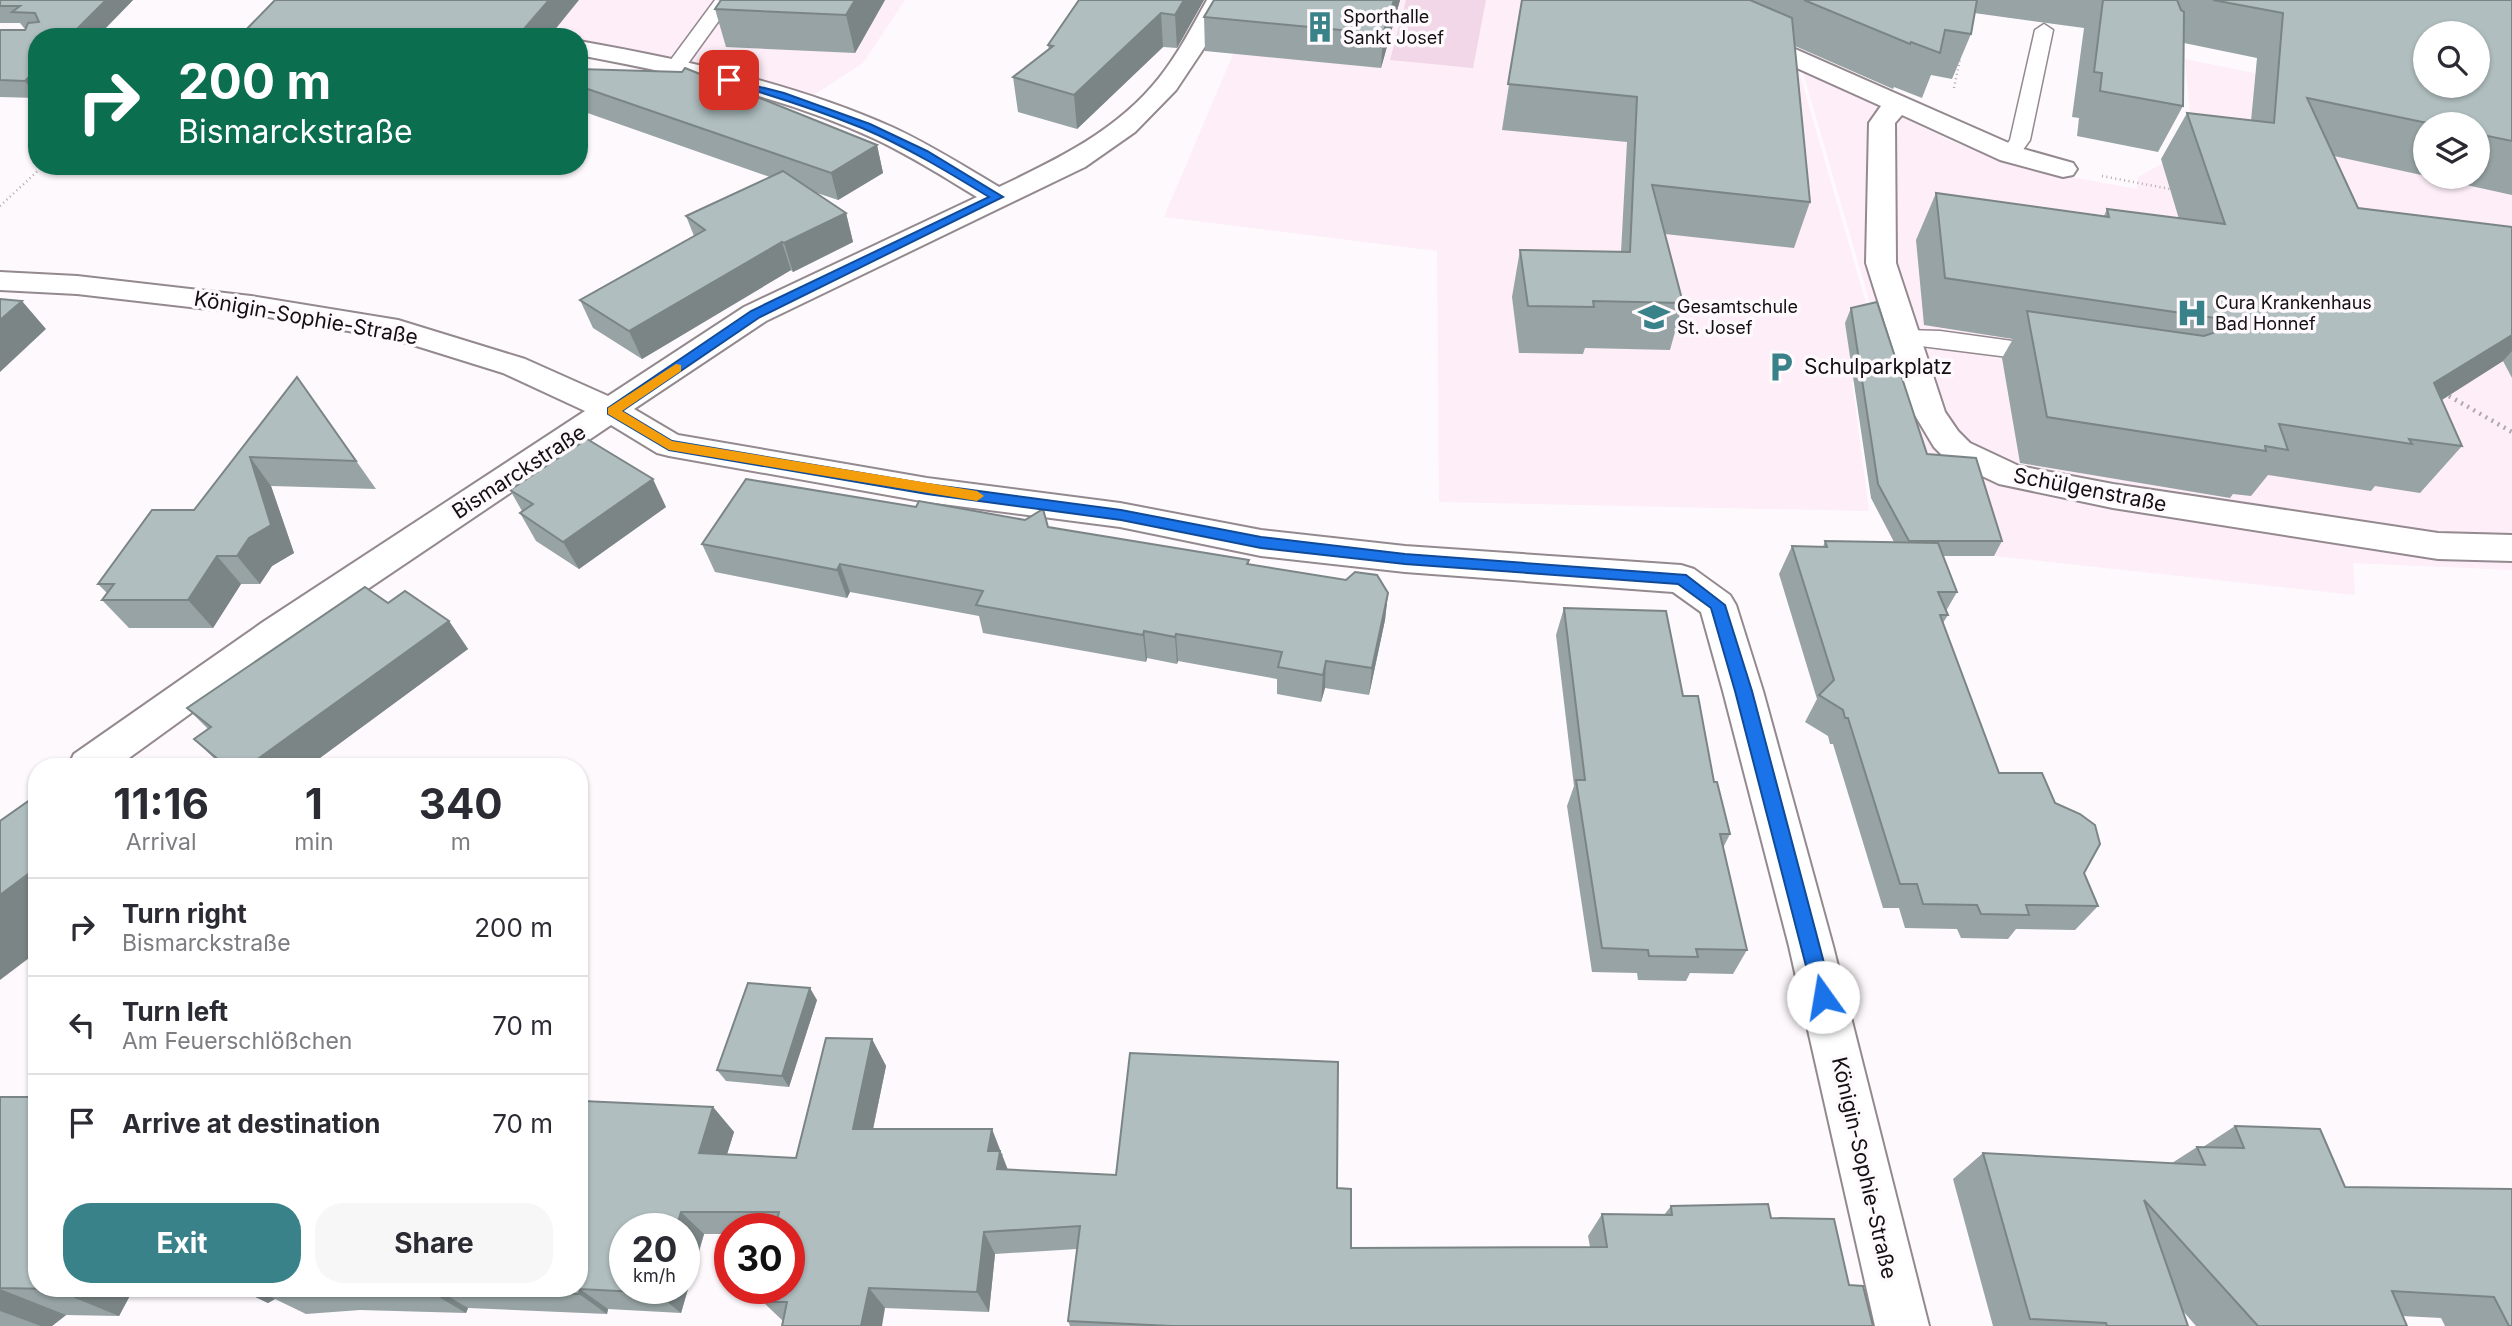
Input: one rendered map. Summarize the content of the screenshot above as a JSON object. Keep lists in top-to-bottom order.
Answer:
{
  "streets": {
    "street": ["Königin-Sophie-Straße", "Bismarckstraße", "Schülgenstraße"]
  },
  "crossings": [
    ["Königin-Sophie-Straße", "Bismarckstraße"]
  ],
  "places": {
    "building": ["Sporthalle Sankt Josef"],
    "hospital": ["Cura Krankenhaus Bad Honnef"],
    "school or university": ["Gesamtschule St. Josef"],
    "parking": ["Schulparkplatz"]
  },
  "page": {
    "turn": ["200 m", "Bismarckstraße"],
    "eta": [
      "11:16",
      "Arrival",
      "1",
      "min",
      "340",
      "m"
    ],
    "list": [
      {
        "name": "Turn right",
        "note": "Bismarckstraße",
        "value": "200 m"
      },
      {
        "name": "Turn left",
        "note": "Am Feuerschlößchen",
        "value": "70 m"
      },
      {
        "name": "Arrive at destination",
        "value": "70 m"
      }
    ],
    "buttons": ["Exit", "Share"],
    "speed": "20 km/h",
    "limit": "30"
  }
}
